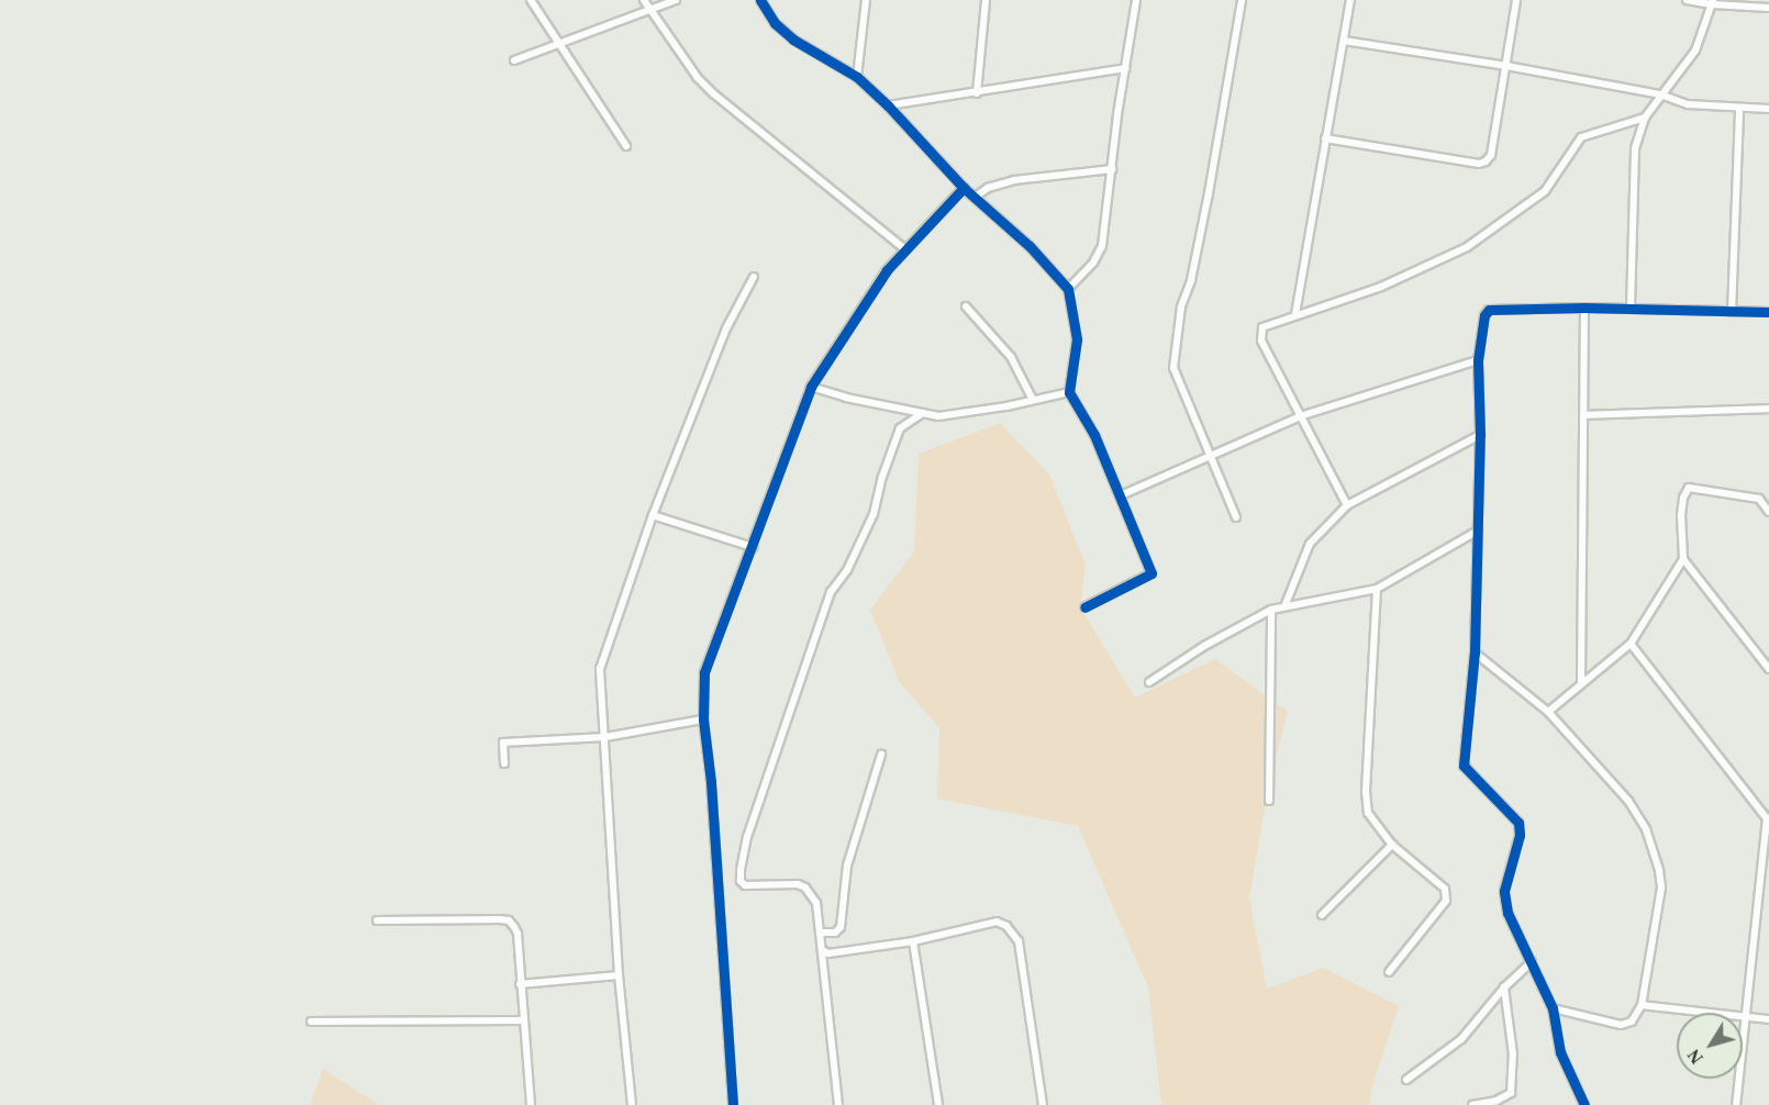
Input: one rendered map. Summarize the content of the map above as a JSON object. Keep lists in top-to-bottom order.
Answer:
{
  "north": "bottom left"
}
